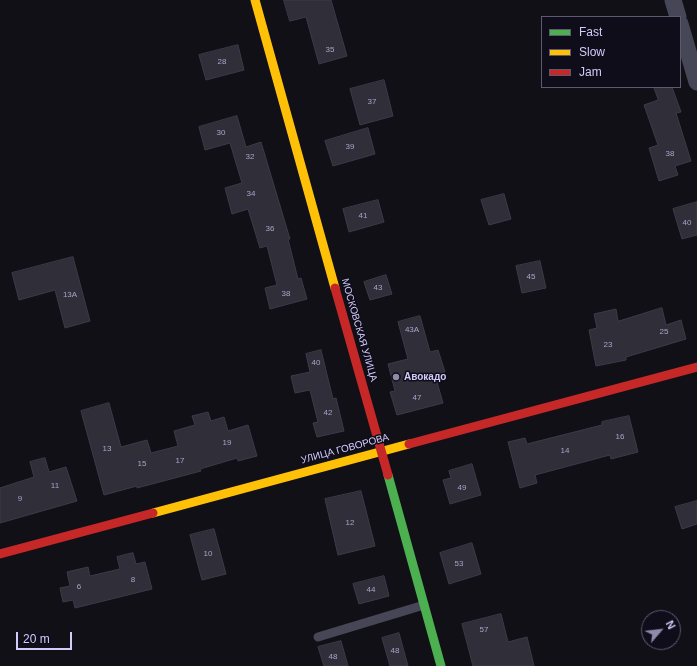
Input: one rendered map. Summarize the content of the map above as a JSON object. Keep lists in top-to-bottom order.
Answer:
{
  "streets": {
    "street": ["МОСКОВСКАЯ УЛИЦА", "УЛИЦА ГОВОРОВА"]
  },
  "crossings": [
    ["МОСКОВСКАЯ УЛИЦА", "УЛИЦА ГОВОРОВА"]
  ],
  "places": ["Авокадо"],
  "house_numbers": [
    "35",
    "28",
    "37",
    "30",
    "39",
    "38",
    "32",
    "34",
    "41",
    "40",
    "36",
    "45",
    "43",
    "38",
    "13А",
    "43А",
    "25",
    "23",
    "40",
    "47",
    "42",
    "16",
    "19",
    "13",
    "14",
    "17",
    "15",
    "11",
    "49",
    "9",
    "12",
    "10",
    "53",
    "8",
    "6",
    "44",
    "57",
    "48",
    "48"
  ],
  "legend": ["Fast", "Slow", "Jam"],
  "scale_bar": "20 m",
  "north": "top right"
}
